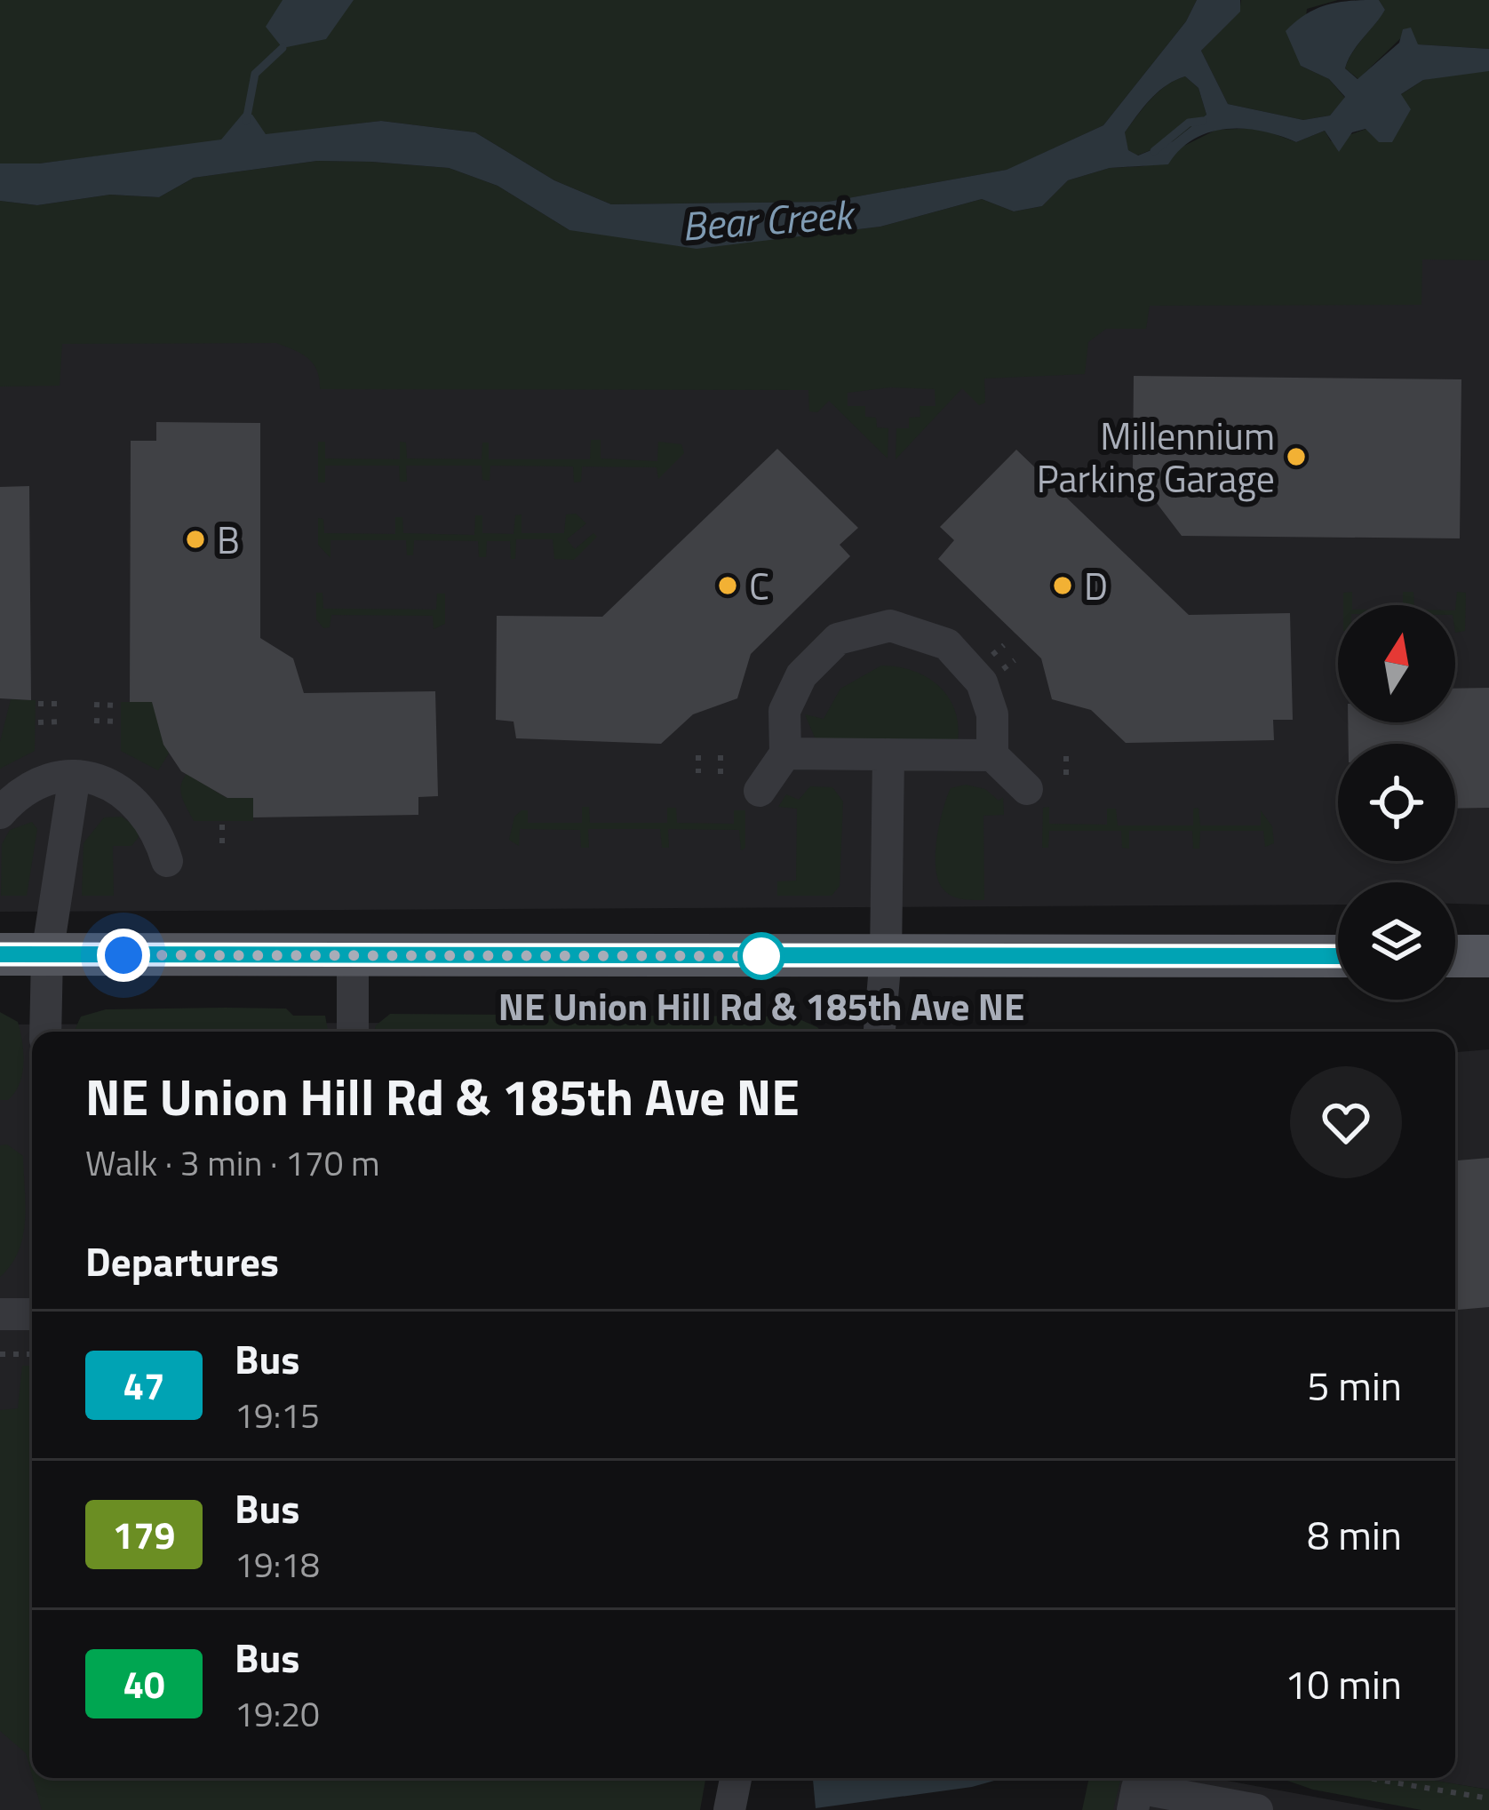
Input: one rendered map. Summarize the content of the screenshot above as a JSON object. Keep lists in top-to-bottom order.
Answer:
{
  "water": ["Bear Creek"],
  "places": [
    "Millennium Parking Garage",
    "B",
    "C",
    "D",
    "NE Union Hill Rd & 185th Ave NE"
  ],
  "lines": ["bus line 47"],
  "north": "top",
  "page": {
    "heading": [
      ["NE Union Hill Rd & 185th Ave NE", "Walk · 3 min · 170 m"],
      "Departures"
    ],
    "list": [
      {
        "mark": "47",
        "name": "Bus",
        "note": "19:15",
        "value": "5 min"
      },
      {
        "mark": "179",
        "name": "Bus",
        "note": "19:18",
        "value": "8 min"
      },
      {
        "mark": "40",
        "name": "Bus",
        "note": "19:20",
        "value": "10 min"
      }
    ]
  }
}
